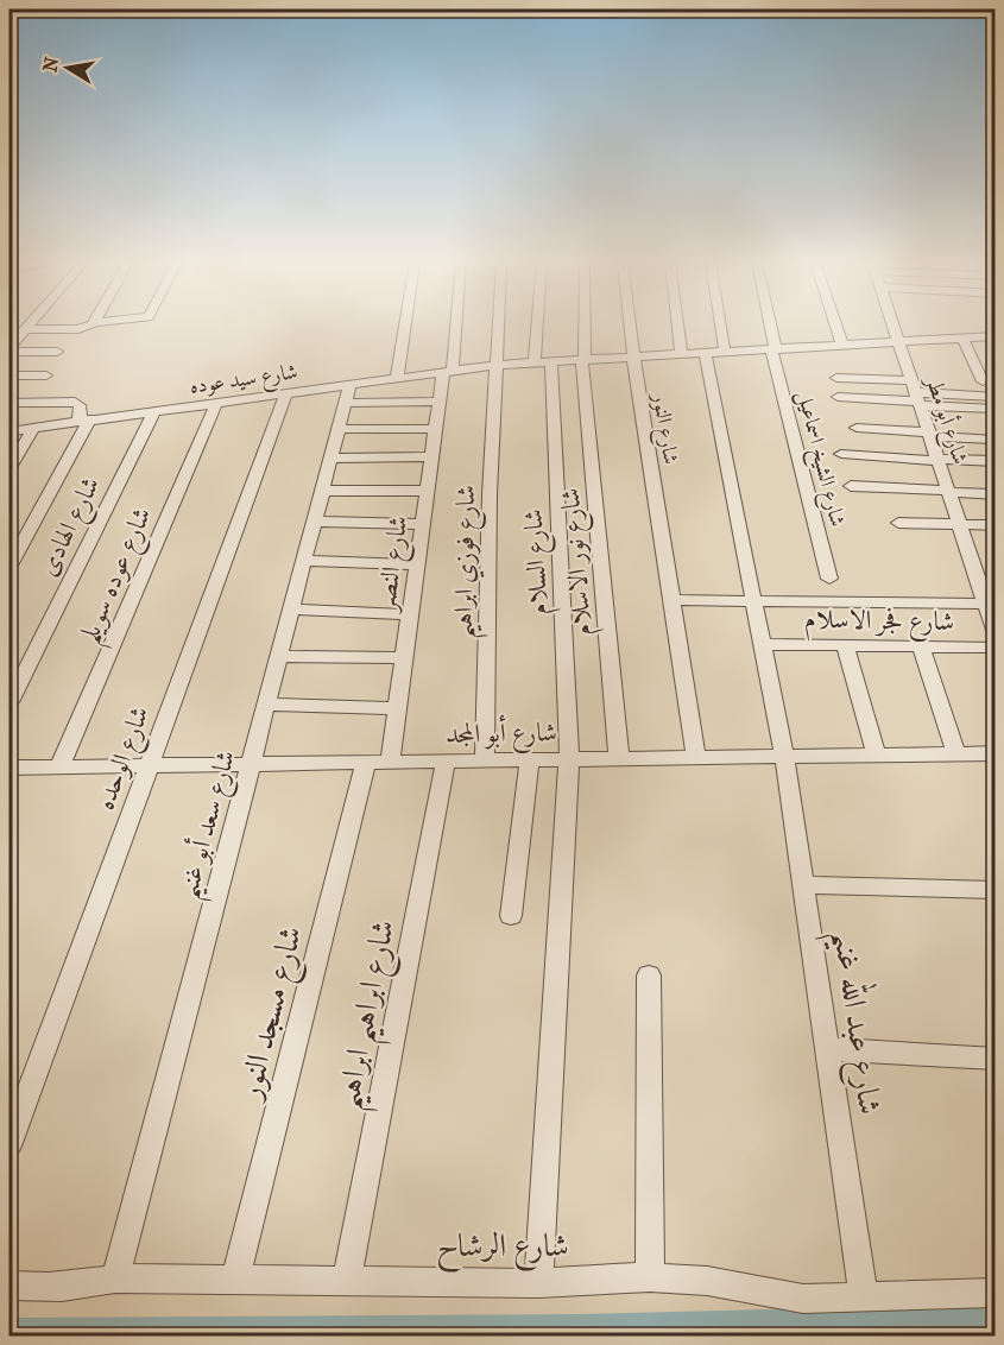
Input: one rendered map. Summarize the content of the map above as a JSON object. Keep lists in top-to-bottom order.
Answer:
{
  "streets": {
    "street": [
      "شارع سيد عوده",
      "شارع أبو مطر",
      "شارع النور",
      "شارع الشيخ اسماعيل",
      "شارع الهادى",
      "شارع فوزي ابراهيم",
      "شارع السلام",
      "شارع نور الاسلام",
      "شارع النصر",
      "شارع عوده سويلم",
      "شارع فجر الاسلام",
      "شارع أبو المجد",
      "شارع الوحده",
      "شارع سعد أبو غنيم",
      "شارع مسجد النور",
      "شارع ابراهيم ابراهيم",
      "شارع عبد الله غنيم",
      "شارع الرشاح"
    ]
  },
  "crossings": [
    ["شارع سيد عوده", "شارع أبو مطر"],
    ["شارع سيد عوده", "شارع النور"],
    ["شارع سيد عوده", "شارع الشيخ اسماعيل"],
    ["شارع سيد عوده", "شارع الهادى"],
    ["شارع سيد عوده", "شارع فوزي ابراهيم"],
    ["شارع سيد عوده", "شارع السلام"],
    ["شارع سيد عوده", "شارع نور الاسلام"],
    ["شارع سيد عوده", "شارع النصر"],
    ["شارع سيد عوده", "شارع عوده سويلم"],
    ["شارع سيد عوده", "شارع الوحده"],
    ["شارع سيد عوده", "شارع سعد أبو غنيم"],
    ["شارع سيد عوده", "شارع عبد الله غنيم"],
    ["شارع النور", "شارع أبو المجد"],
    ["شارع فوزي ابراهيم", "شارع أبو المجد"],
    ["شارع السلام", "شارع أبو المجد"],
    ["شارع السلام", "شارع الرشاح"],
    ["شارع نور الاسلام", "شارع أبو المجد"],
    ["شارع النصر", "شارع أبو المجد"],
    ["شارع النصر", "شارع مسجد النور"],
    ["شارع عوده سويلم", "شارع أبو المجد"],
    ["شارع فجر الاسلام", "شارع عبد الله غنيم"],
    ["شارع أبو المجد", "شارع الوحده"],
    ["شارع أبو المجد", "شارع سعد أبو غنيم"],
    ["شارع أبو المجد", "شارع مسجد النور"],
    ["شارع أبو المجد", "شارع ابراهيم ابراهيم"],
    ["شارع أبو المجد", "شارع عبد الله غنيم"],
    ["شارع سعد أبو غنيم", "شارع الرشاح"],
    ["شارع مسجد النور", "شارع الرشاح"],
    ["شارع ابراهيم ابراهيم", "شارع الرشاح"],
    ["شارع عبد الله غنيم", "شارع الرشاح"]
  ],
  "north": "left"
}
